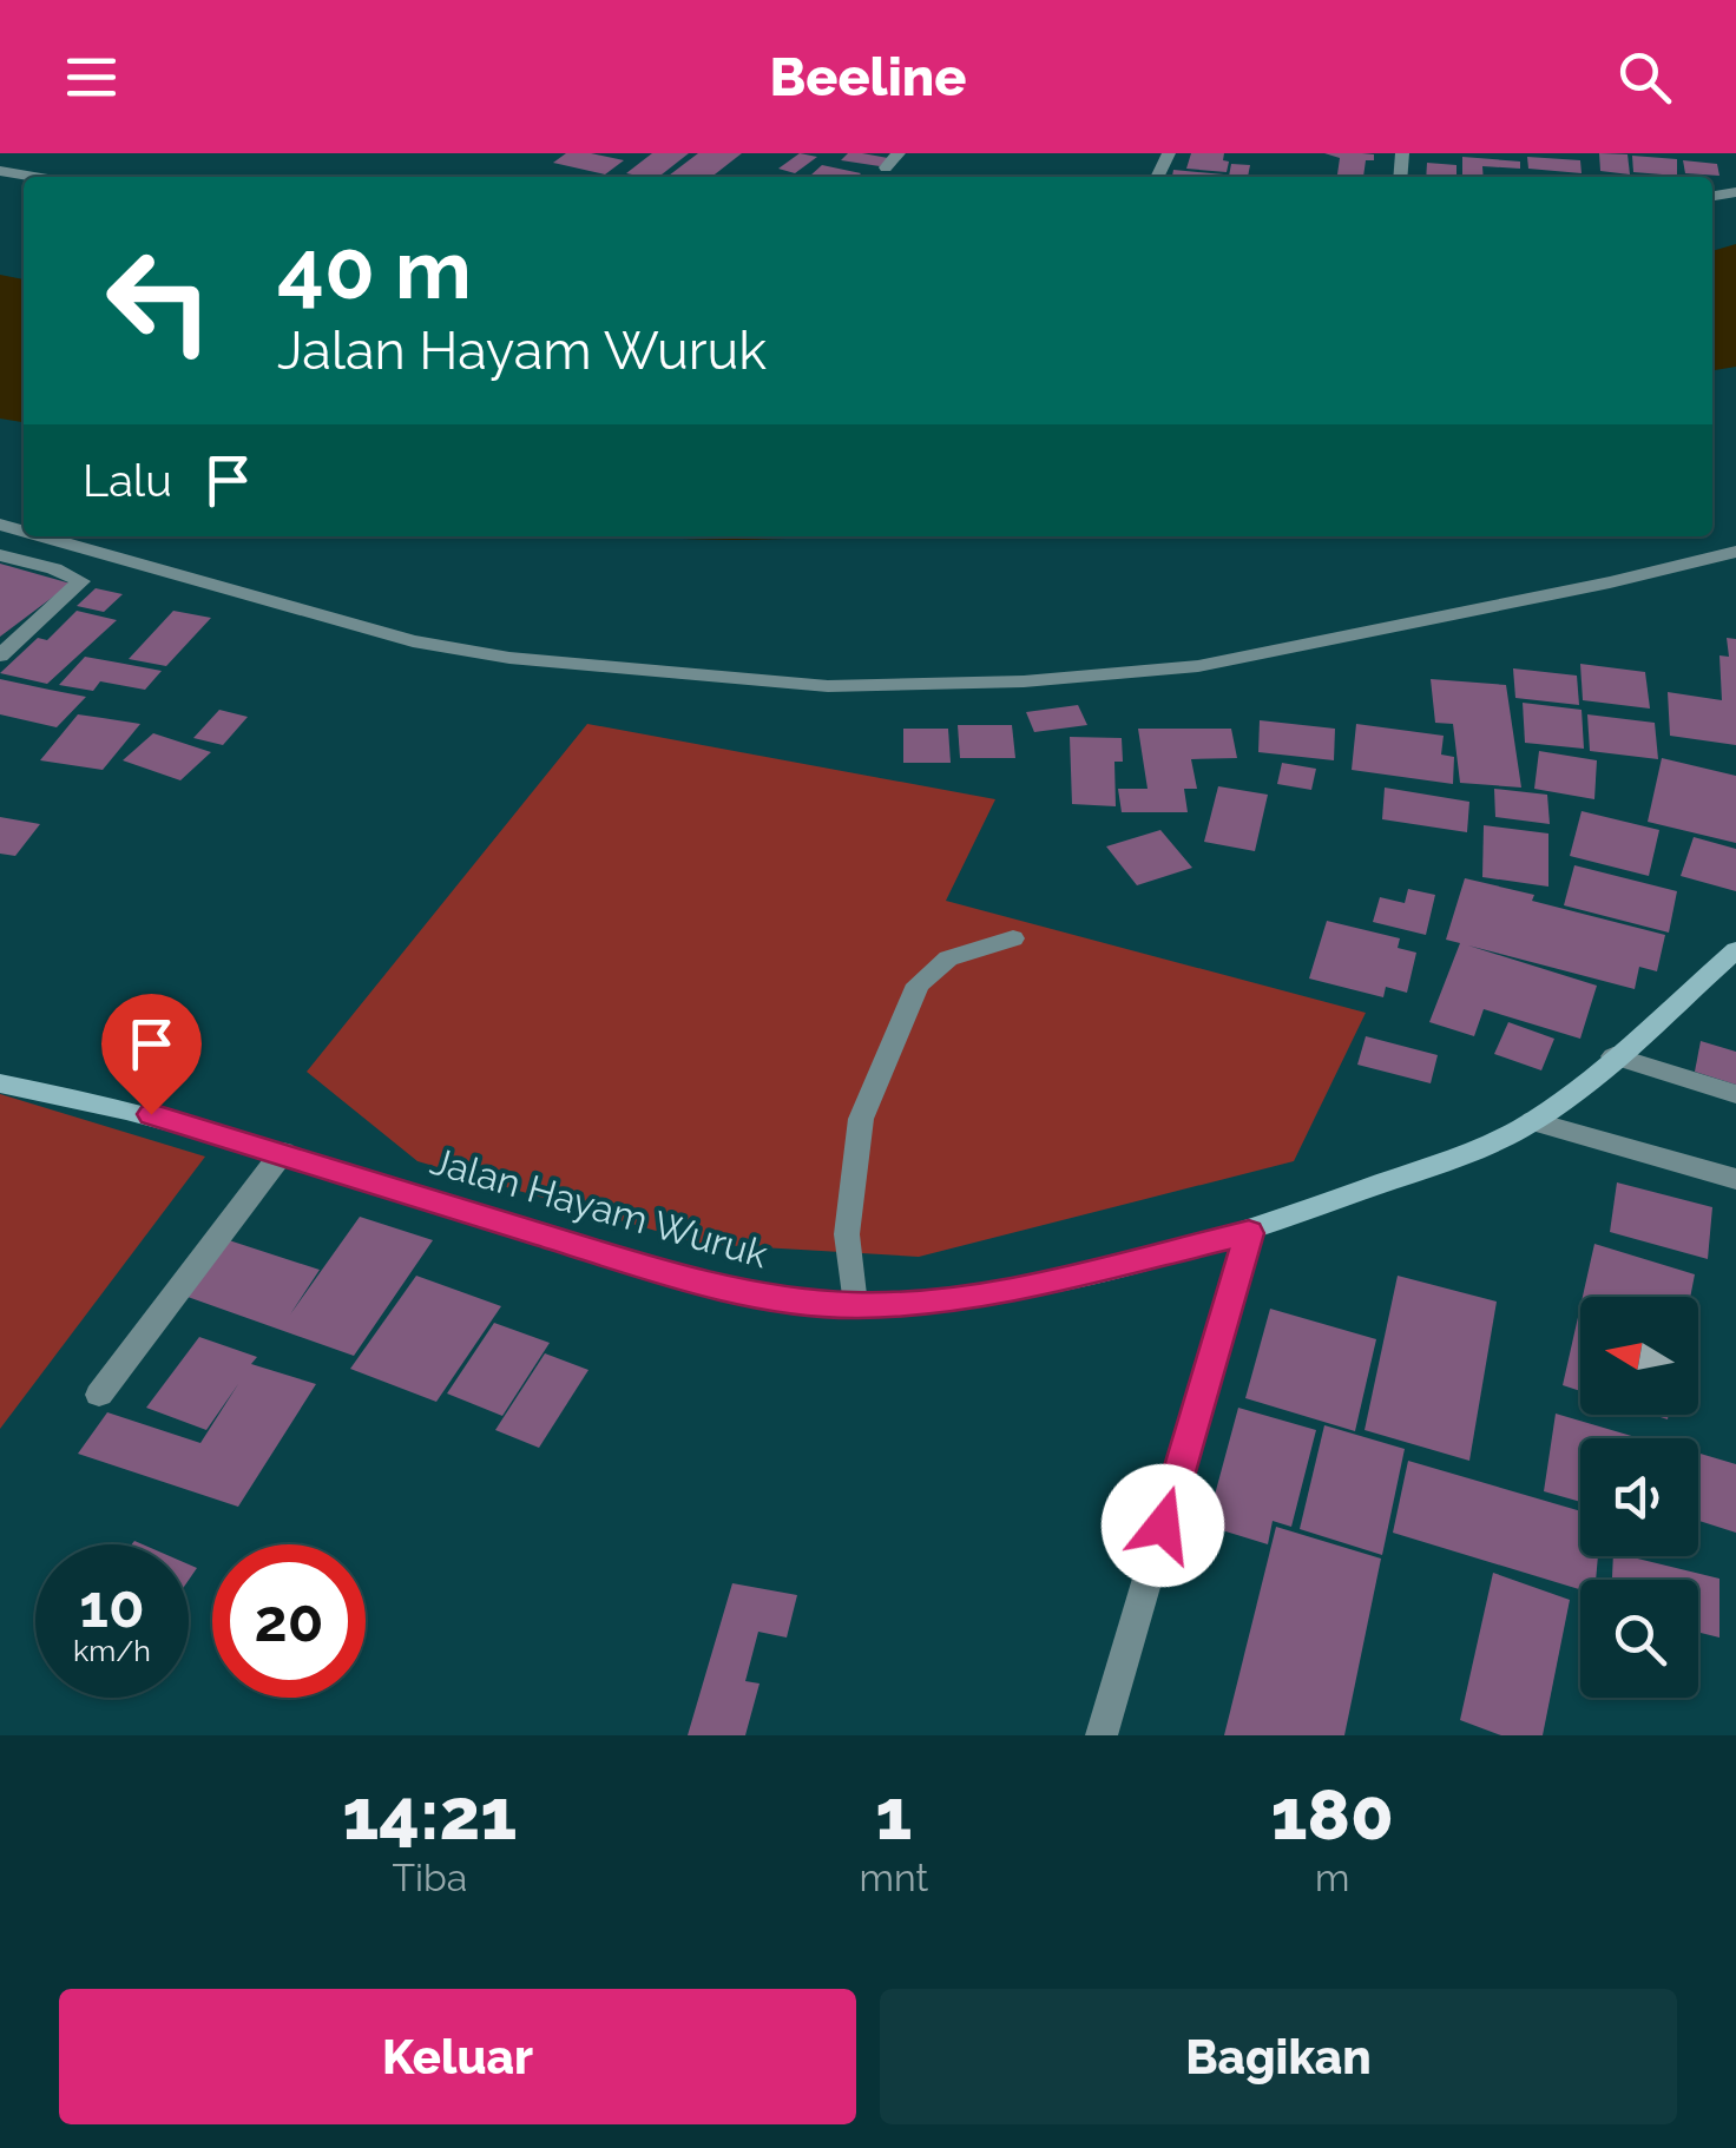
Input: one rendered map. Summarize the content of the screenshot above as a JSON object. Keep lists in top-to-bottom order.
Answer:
{
  "streets": {
    "main road": ["Jalan Hayam Wuruk"]
  },
  "north": "left",
  "page": {
    "header": "Beeline",
    "turn": ["40 m", "Jalan Hayam Wuruk"],
    "then": "Lalu",
    "speed": "10 km/h",
    "limit": "20",
    "eta": [
      "14:21",
      "Tiba",
      "1",
      "mnt",
      "180",
      "m"
    ],
    "buttons": ["Keluar", "Bagikan"]
  }
}
